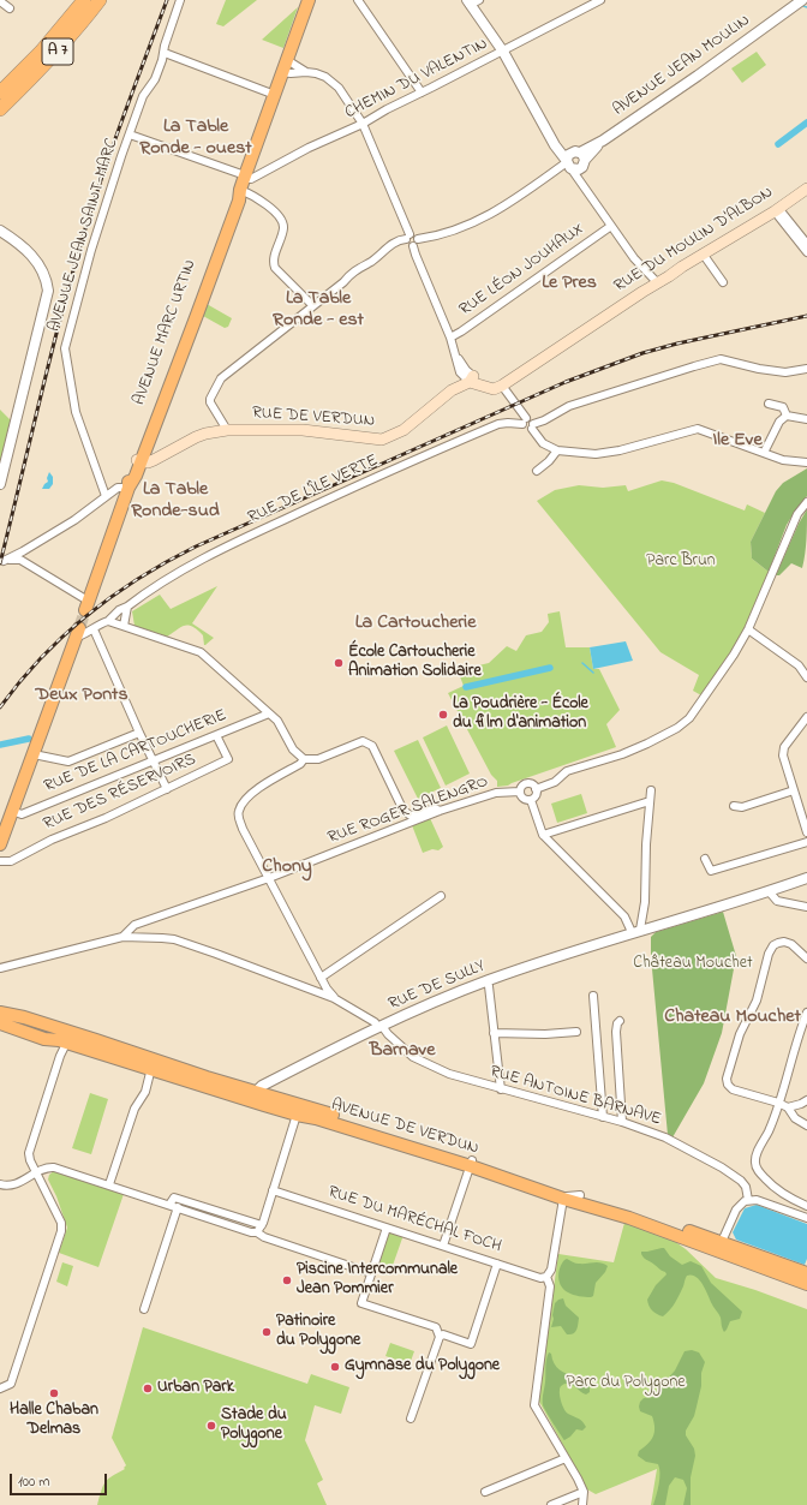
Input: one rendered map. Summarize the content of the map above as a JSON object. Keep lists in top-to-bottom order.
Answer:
{
  "streets": {
    "highway": ["A 7"],
    "main road": [
      "RUE DU MOULIN D'ALBON",
      "AVENUE MARC URTIN",
      "RUE DE VERDUN",
      "AVENUE DE VERDUN"
    ],
    "street": [
      "AVENUE JEAN MOULIN",
      "CHEMIN DU VALENTIN",
      "AVENUE JEAN SAINT-MARC",
      "RUE LÉON JOUHAUX",
      "RUE DE L'ÎLE VERTE",
      "RUE DE LA CARTOUCHERIE",
      "RUE DES RÉSERVOIRS",
      "RUE ROGER SALENGRO",
      "RUE DE SULLY",
      "RUE ANTOINE BARNAVE",
      "RUE DU MARÉCHAL FOCH"
    ]
  },
  "crossings": [
    ["CHEMIN DU VALENTIN", "AVENUE MARC URTIN"],
    ["AVENUE MARC URTIN", "RUE DE VERDUN"],
    ["RUE DE LA CARTOUCHERIE", "RUE DES RÉSERVOIRS"],
    ["RUE ROGER SALENGRO", "RUE ANTOINE BARNAVE"],
    ["RUE DE SULLY", "RUE ANTOINE BARNAVE"],
    ["RUE DE SULLY", "AVENUE DE VERDUN"]
  ],
  "districts": [
    "La Table Ronde - ouest",
    "Le Pres",
    "La Table Ronde - est",
    "Ile Eve",
    "La Table Ronde-sud",
    "La Cartoucherie",
    "Deux Ponts",
    "Chony",
    "Chateau Mouchet",
    "Barnave"
  ],
  "parks": ["Parc Brun", "Château Mouchet", "Parc du Polygone"],
  "places": [
    "École Cartoucherie Animation Solidaire",
    "La Poudrière - École du film d'animation",
    "Piscine Intercommunale Jean Pommier",
    "Patinoire du Polygone",
    "Gymnase du Polygone",
    "Urban Park",
    "Halle Chaban Delmas",
    "Stade du Polygone"
  ],
  "scale_bar": "100 m"
}
